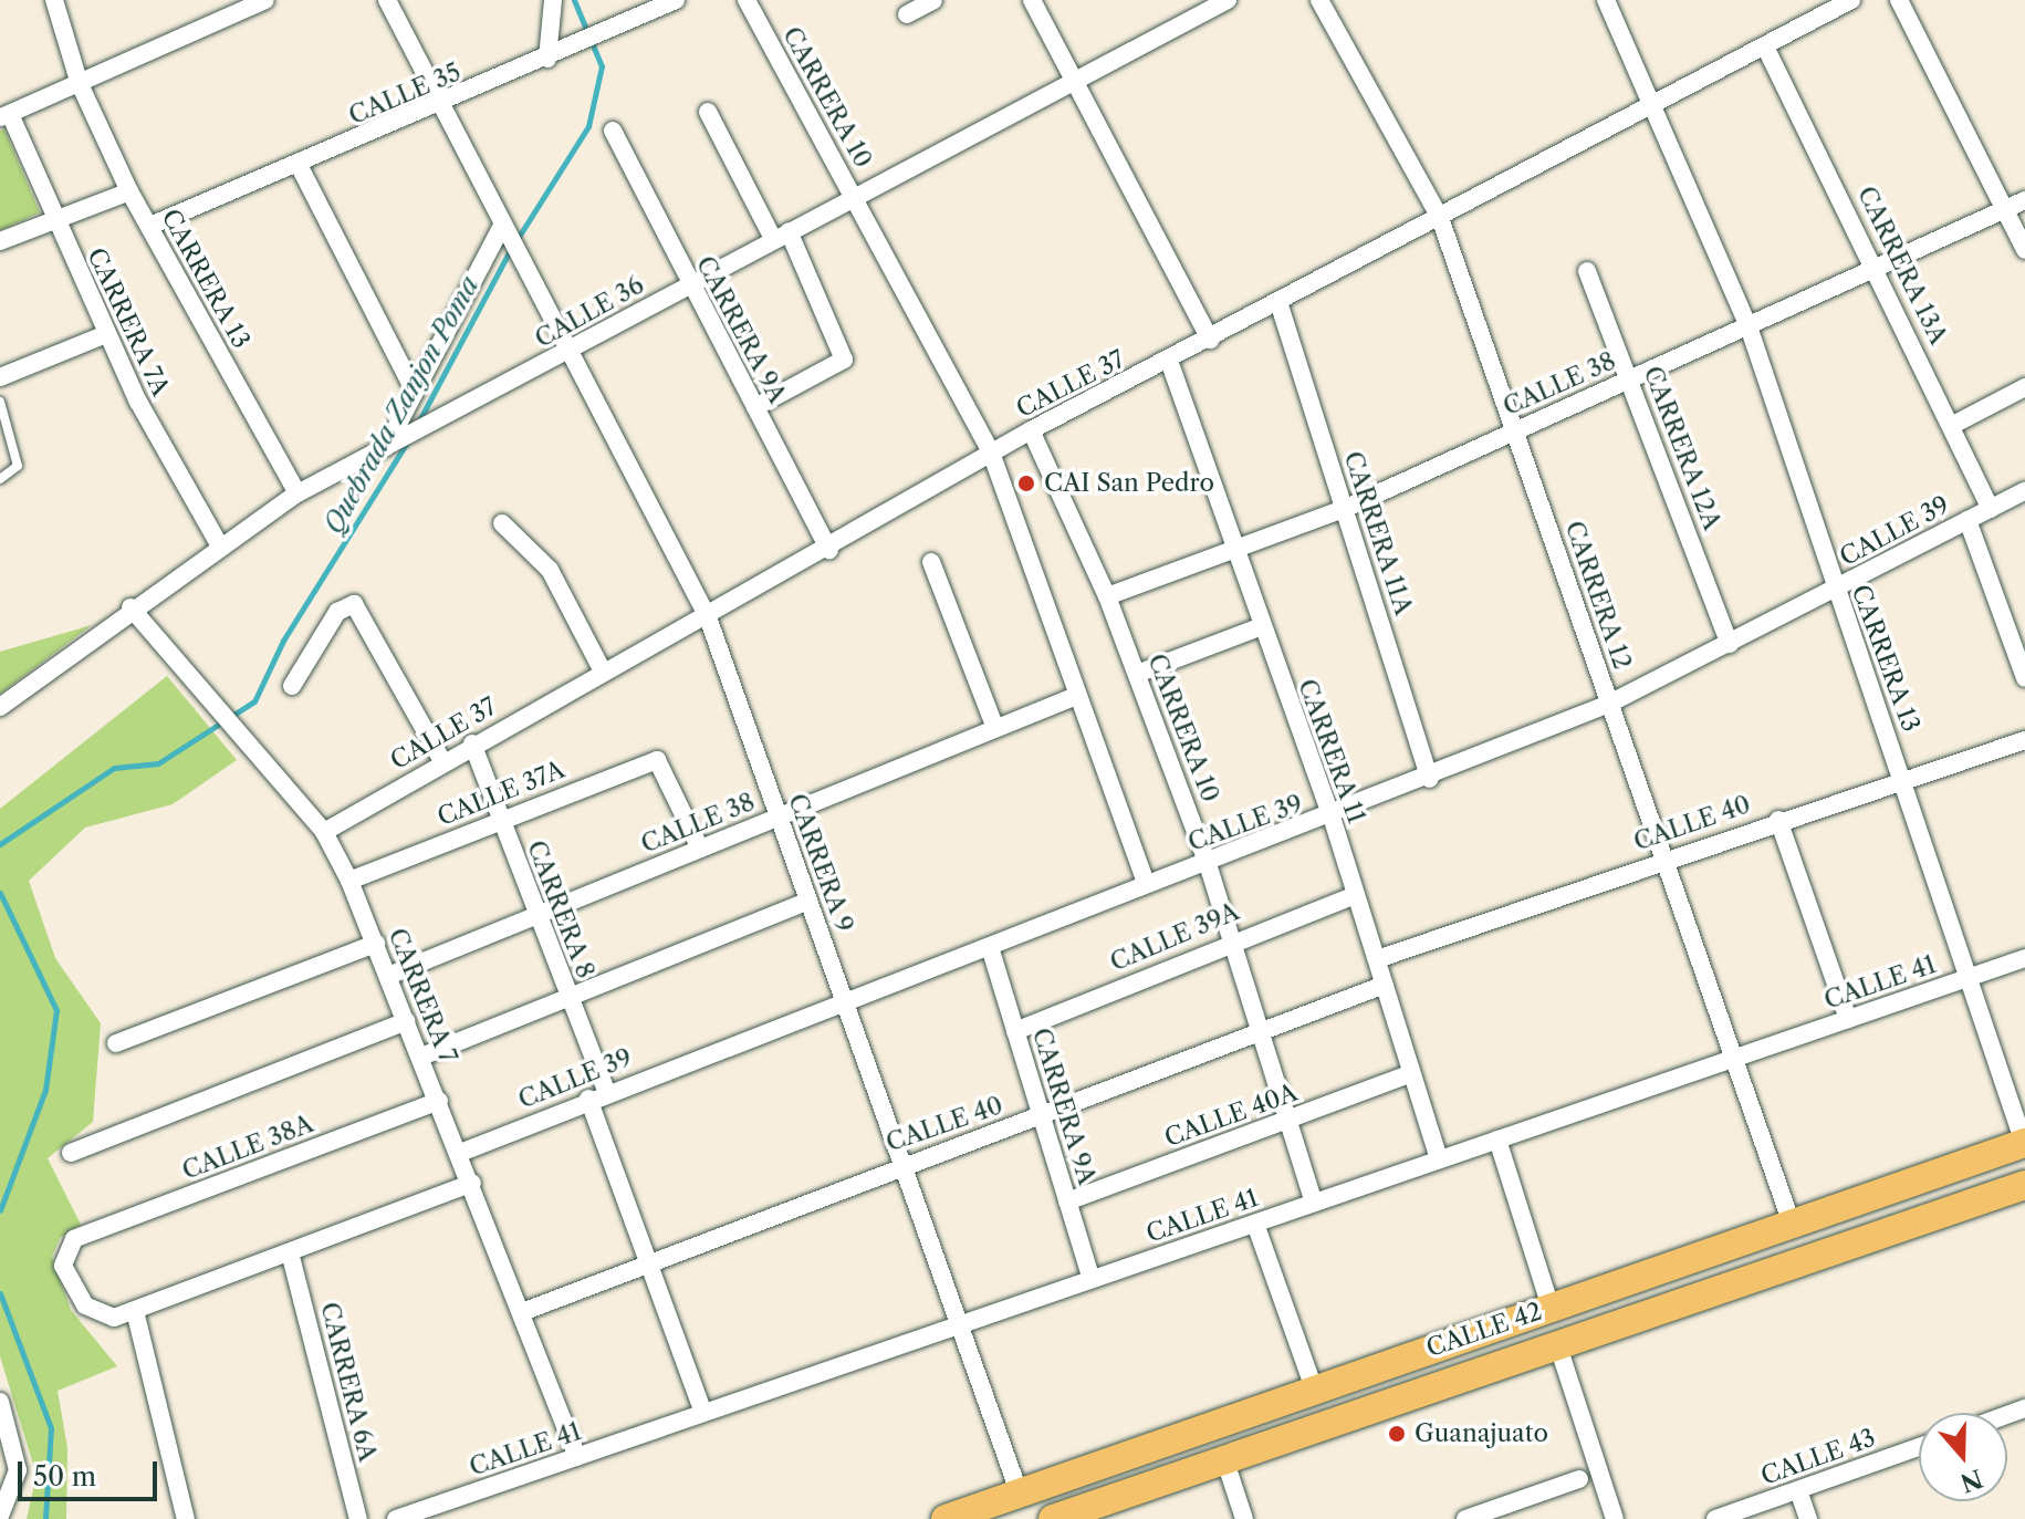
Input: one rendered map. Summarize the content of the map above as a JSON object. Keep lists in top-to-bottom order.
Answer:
{
  "streets": {
    "main road": ["CALLE 42"],
    "street": [
      "CALLE 35",
      "CARRERA 10",
      "CARRERA 13A",
      "CARRERA 13",
      "CALLE 36",
      "CARRERA 7A",
      "CARRERA 9A",
      "CALLE 37",
      "CALLE 38",
      "CARRERA 12A",
      "CALLE 39",
      "CARRERA 11A",
      "CARRERA 12",
      "CARRERA 11",
      "CALLE 37A",
      "CALLE 40",
      "CARRERA 9",
      "CARRERA 8",
      "CALLE 39A",
      "CALLE 41",
      "CARRERA 7",
      "CALLE 40A",
      "CALLE 38A",
      "CARRERA 6A",
      "CALLE 43"
    ]
  },
  "crossings": [
    ["CALLE 35", "CARRERA 13"],
    ["CARRERA 10", "CALLE 36"],
    ["CARRERA 10", "CALLE 37"],
    ["CARRERA 10", "CALLE 38"],
    ["CARRERA 10", "CALLE 39"],
    ["CARRERA 10", "CALLE 40"],
    ["CARRERA 10", "CALLE 39A"],
    ["CARRERA 10", "CALLE 41"],
    ["CARRERA 10", "CALLE 40A"],
    ["CARRERA 13A", "CALLE 37"],
    ["CARRERA 13A", "CALLE 38"],
    ["CARRERA 13A", "CALLE 39"],
    ["CARRERA 13", "CALLE 36"],
    ["CARRERA 13", "CALLE 37"],
    ["CARRERA 13", "CALLE 38"],
    ["CARRERA 13", "CALLE 39"],
    ["CARRERA 13", "CALLE 40"],
    ["CARRERA 13", "CALLE 41"],
    ["CARRERA 13", "CALLE 42"],
    ["CALLE 36", "CARRERA 7A"],
    ["CALLE 36", "CARRERA 9A"],
    ["CALLE 36", "CARRERA 9"],
    ["CALLE 36", "CARRERA 7"],
    ["CARRERA 9A", "CALLE 37"],
    ["CARRERA 9A", "CALLE 39"],
    ["CARRERA 9A", "CALLE 40"],
    ["CARRERA 9A", "CALLE 39A"],
    ["CARRERA 9A", "CALLE 41"],
    ["CARRERA 9A", "CALLE 40A"],
    ["CALLE 37", "CARRERA 11A"],
    ["CALLE 37", "CARRERA 12"],
    ["CALLE 37", "CARRERA 11"],
    ["CALLE 37", "CARRERA 9"],
    ["CALLE 37", "CARRERA 8"],
    ["CALLE 37", "CARRERA 7"],
    ["CALLE 38", "CARRERA 12A"],
    ["CALLE 38", "CARRERA 11A"],
    ["CALLE 38", "CARRERA 12"],
    ["CALLE 38", "CARRERA 11"],
    ["CALLE 38", "CALLE 37A"],
    ["CALLE 38", "CARRERA 9"],
    ["CALLE 38", "CARRERA 8"],
    ["CALLE 38", "CARRERA 7"],
    ["CARRERA 12A", "CALLE 39"],
    ["CALLE 39", "CARRERA 11A"],
    ["CALLE 39", "CARRERA 12"],
    ["CALLE 39", "CARRERA 11"],
    ["CALLE 39", "CARRERA 9"],
    ["CALLE 39", "CARRERA 8"],
    ["CALLE 39", "CARRERA 7"],
    ["CARRERA 12", "CALLE 40"],
    ["CARRERA 12", "CALLE 41"],
    ["CARRERA 12", "CALLE 42"],
    ["CARRERA 11", "CALLE 40"],
    ["CARRERA 11", "CALLE 39A"],
    ["CARRERA 11", "CALLE 41"],
    ["CARRERA 11", "CALLE 40A"],
    ["CALLE 37A", "CARRERA 8"],
    ["CALLE 37A", "CARRERA 7"],
    ["CALLE 40", "CARRERA 9"],
    ["CALLE 40", "CARRERA 8"],
    ["CALLE 40", "CARRERA 7"],
    ["CARRERA 9", "CALLE 41"],
    ["CARRERA 9", "CALLE 42"],
    ["CARRERA 8", "CALLE 41"],
    ["CALLE 41", "CARRERA 7"],
    ["CARRERA 7", "CALLE 38A"]
  ],
  "water": ["Quebrada Zanjon Poma"],
  "places": ["CAI San Pedro", "Guanajuato"],
  "scale_bar": "50 m",
  "north": "bottom"
}
